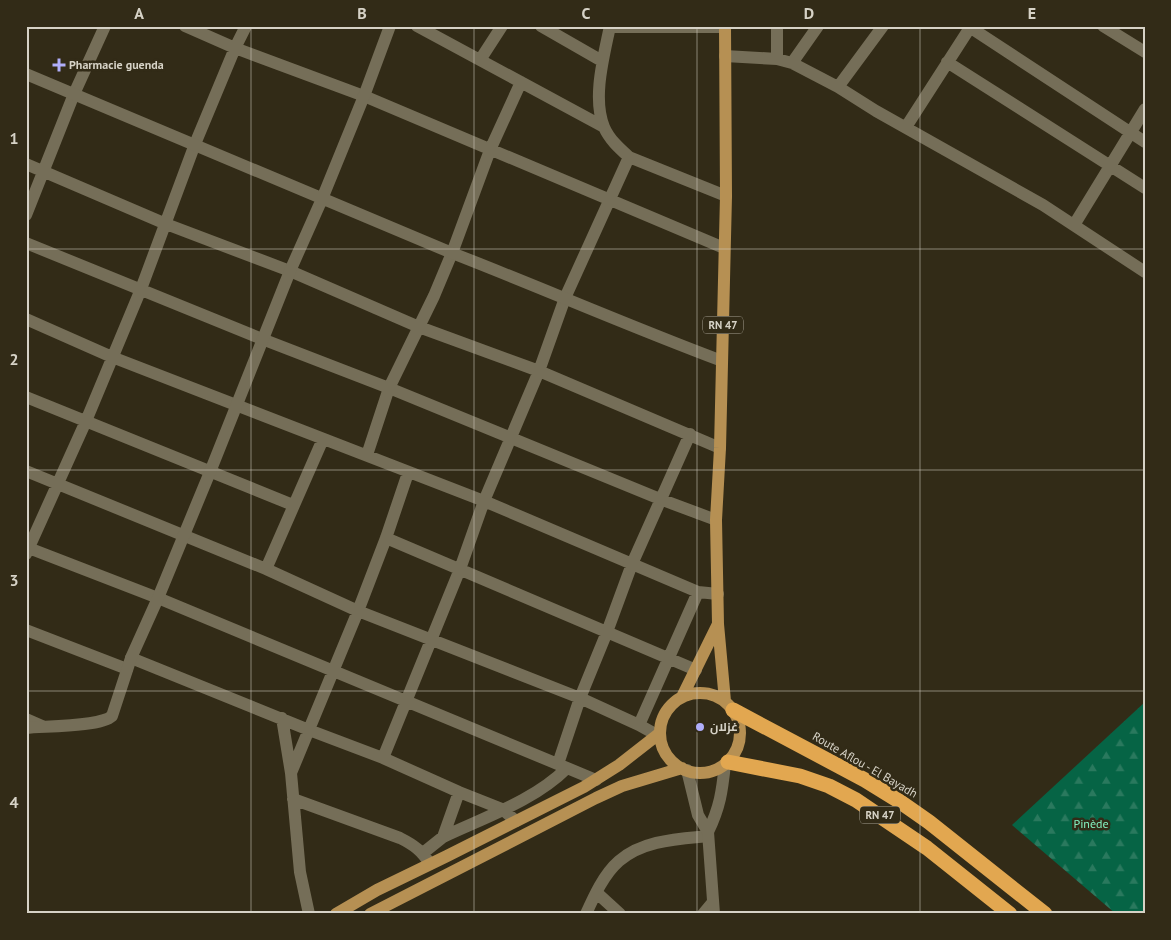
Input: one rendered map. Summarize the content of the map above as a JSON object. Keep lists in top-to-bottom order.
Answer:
{
  "streets": {
    "highway": ["RN 47", "Route Aflou - El Bayadh"]
  },
  "crossings": [
    ["RN 47", "Route Aflou - El Bayadh"]
  ],
  "parks": ["Pinède"],
  "places": {
    "health": ["Pharmacie guenda"],
    "other": ["غزلان"]
  },
  "grid": {
    "columns": [
      "A",
      "B",
      "C",
      "D",
      "E"
    ],
    "rows": [
      "1",
      "2",
      "3",
      "4"
    ]
  }
}
